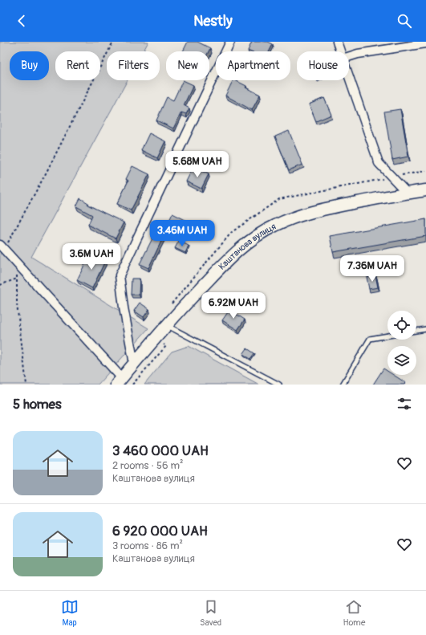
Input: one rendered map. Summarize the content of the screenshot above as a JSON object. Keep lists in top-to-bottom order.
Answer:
{
  "streets": {
    "main road": ["Каштанова вулиця"]
  },
  "page": {
    "header": "Nestly",
    "chip": [
      "Buy",
      "Rent",
      "Filters",
      "New",
      "Apartment",
      "House"
    ],
    "price": [
      "5.68M UAH",
      "3.46M UAH",
      "3.6M UAH",
      "7.36M UAH",
      "6.92M UAH"
    ],
    "heading": "5 homes",
    "list": [
      {
        "name": "3 460 000 UAH",
        "note": "2 rooms · 56 m² · Каштанова вулиця"
      },
      {
        "name": "6 920 000 UAH",
        "note": "3 rooms · 86 m² · Каштанова вулиця"
      }
    ],
    "tabs": ["Map", "Saved", "Home"]
  }
}
